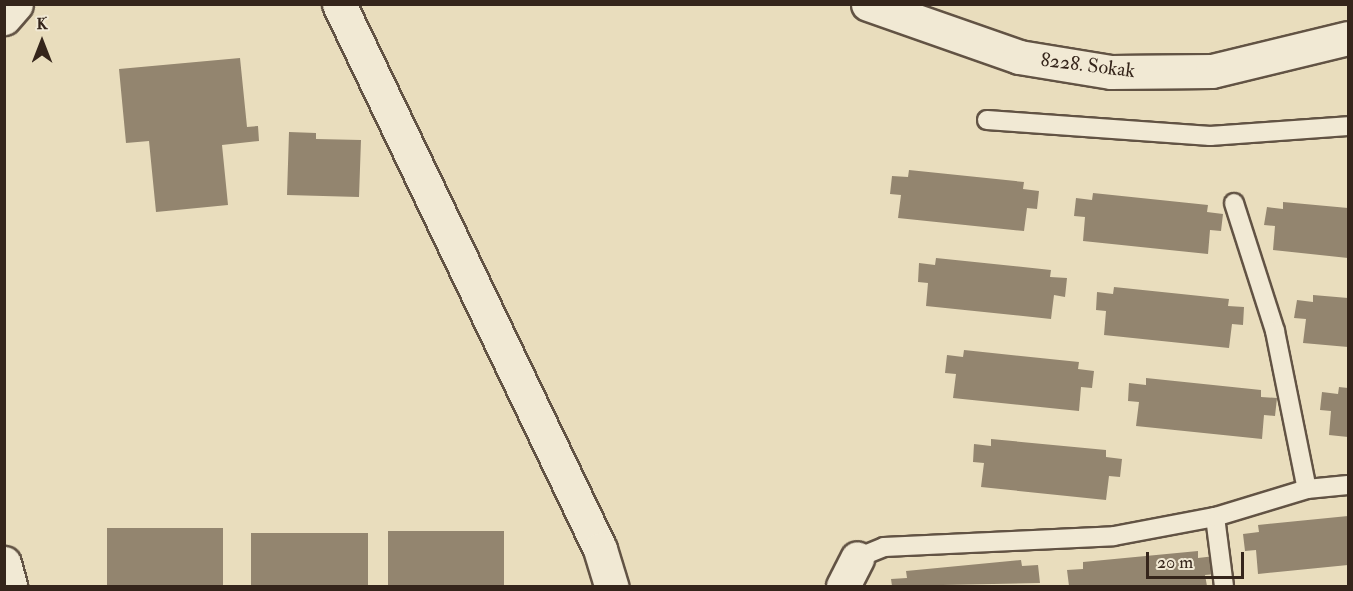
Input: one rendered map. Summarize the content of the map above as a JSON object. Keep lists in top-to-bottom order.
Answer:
{
  "streets": {
    "street": ["8228. Sokak"]
  },
  "scale_bar": "20 m",
  "north": "top"
}
